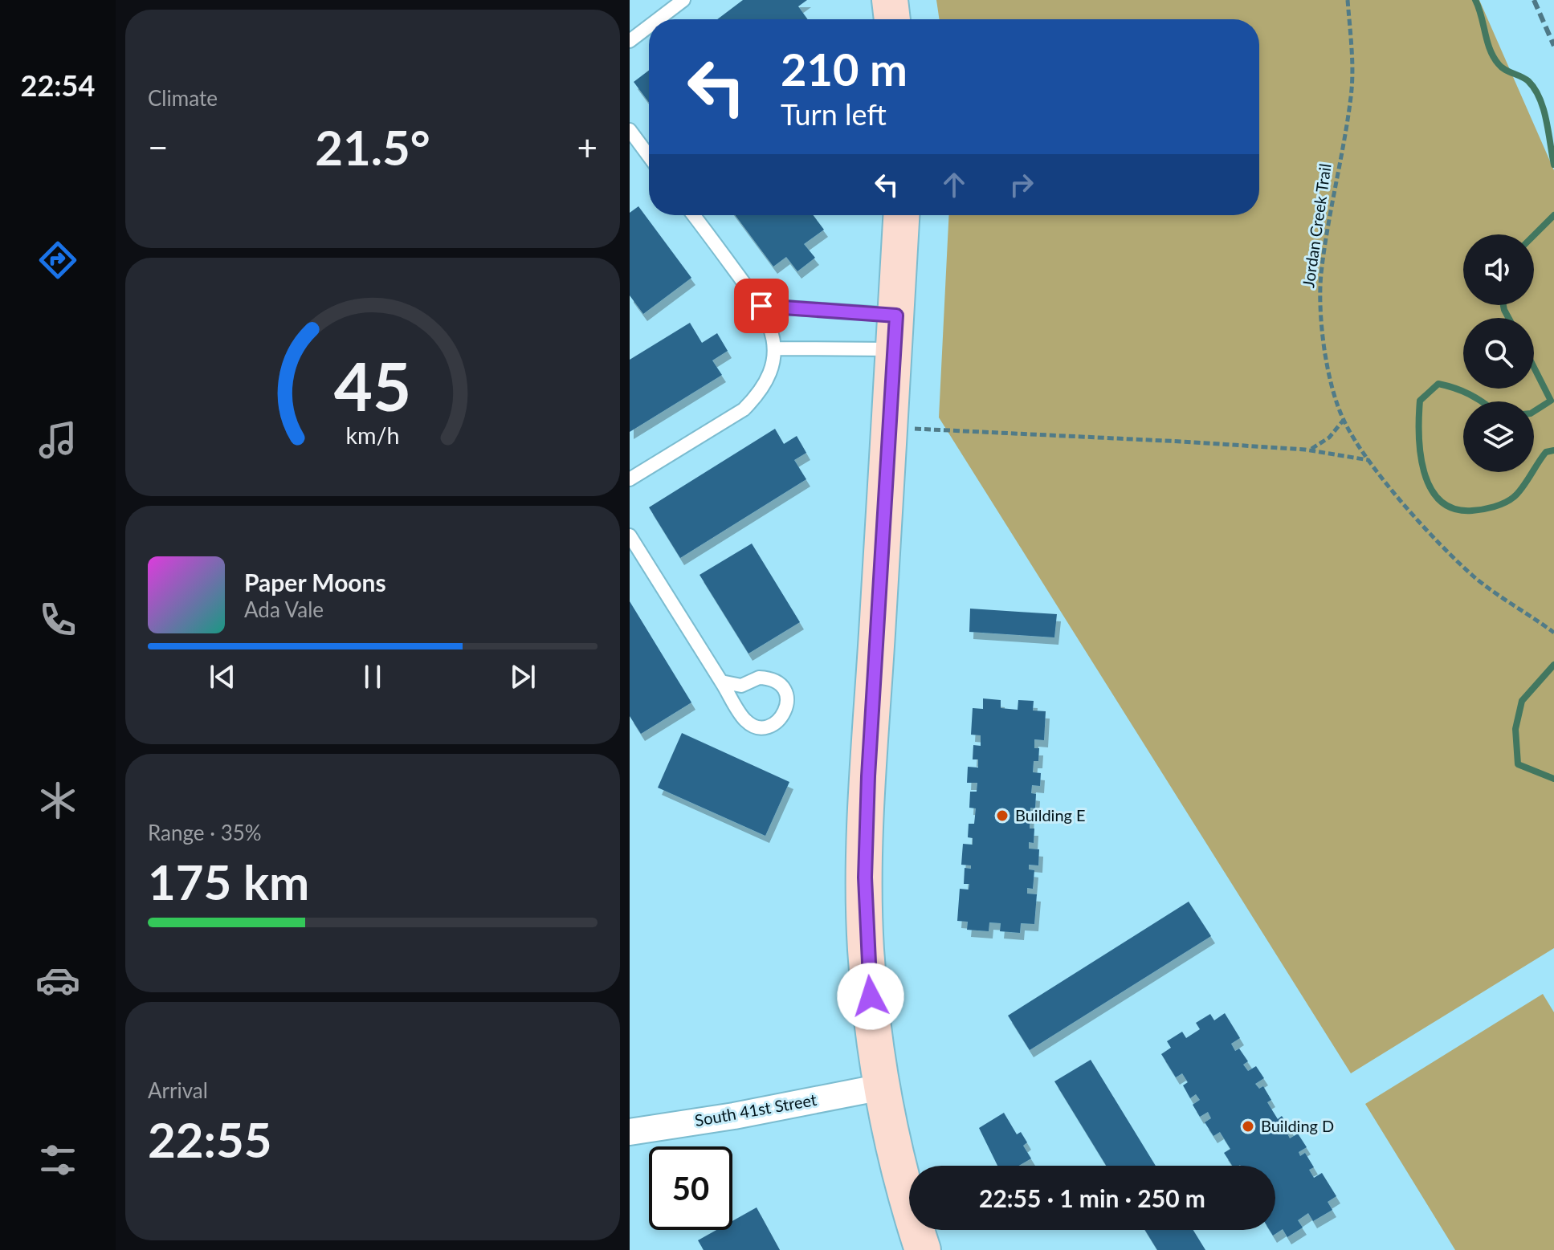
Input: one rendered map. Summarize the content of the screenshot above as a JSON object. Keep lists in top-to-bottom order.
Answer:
{
  "streets": {
    "street": ["South 41st Street"],
    "path": ["Jordan Creek Trail"]
  },
  "places": ["Building E", "Building D"],
  "page": {
    "tabs": "22:54",
    "tile": [
      "Climate",
      ["Range · 35%", "175 km"],
      ["Arrival", "22:55"]
    ],
    "turn": ["210 m", "Turn left"],
    "heat": ["−", "21.5°", "+"],
    "song": ["Paper Moons", "Ada Vale"],
    "limit": "50",
    "trip": "22:55 · 1 min · 250 m",
    "gauge": ["45", "km/h"]
  }
}
